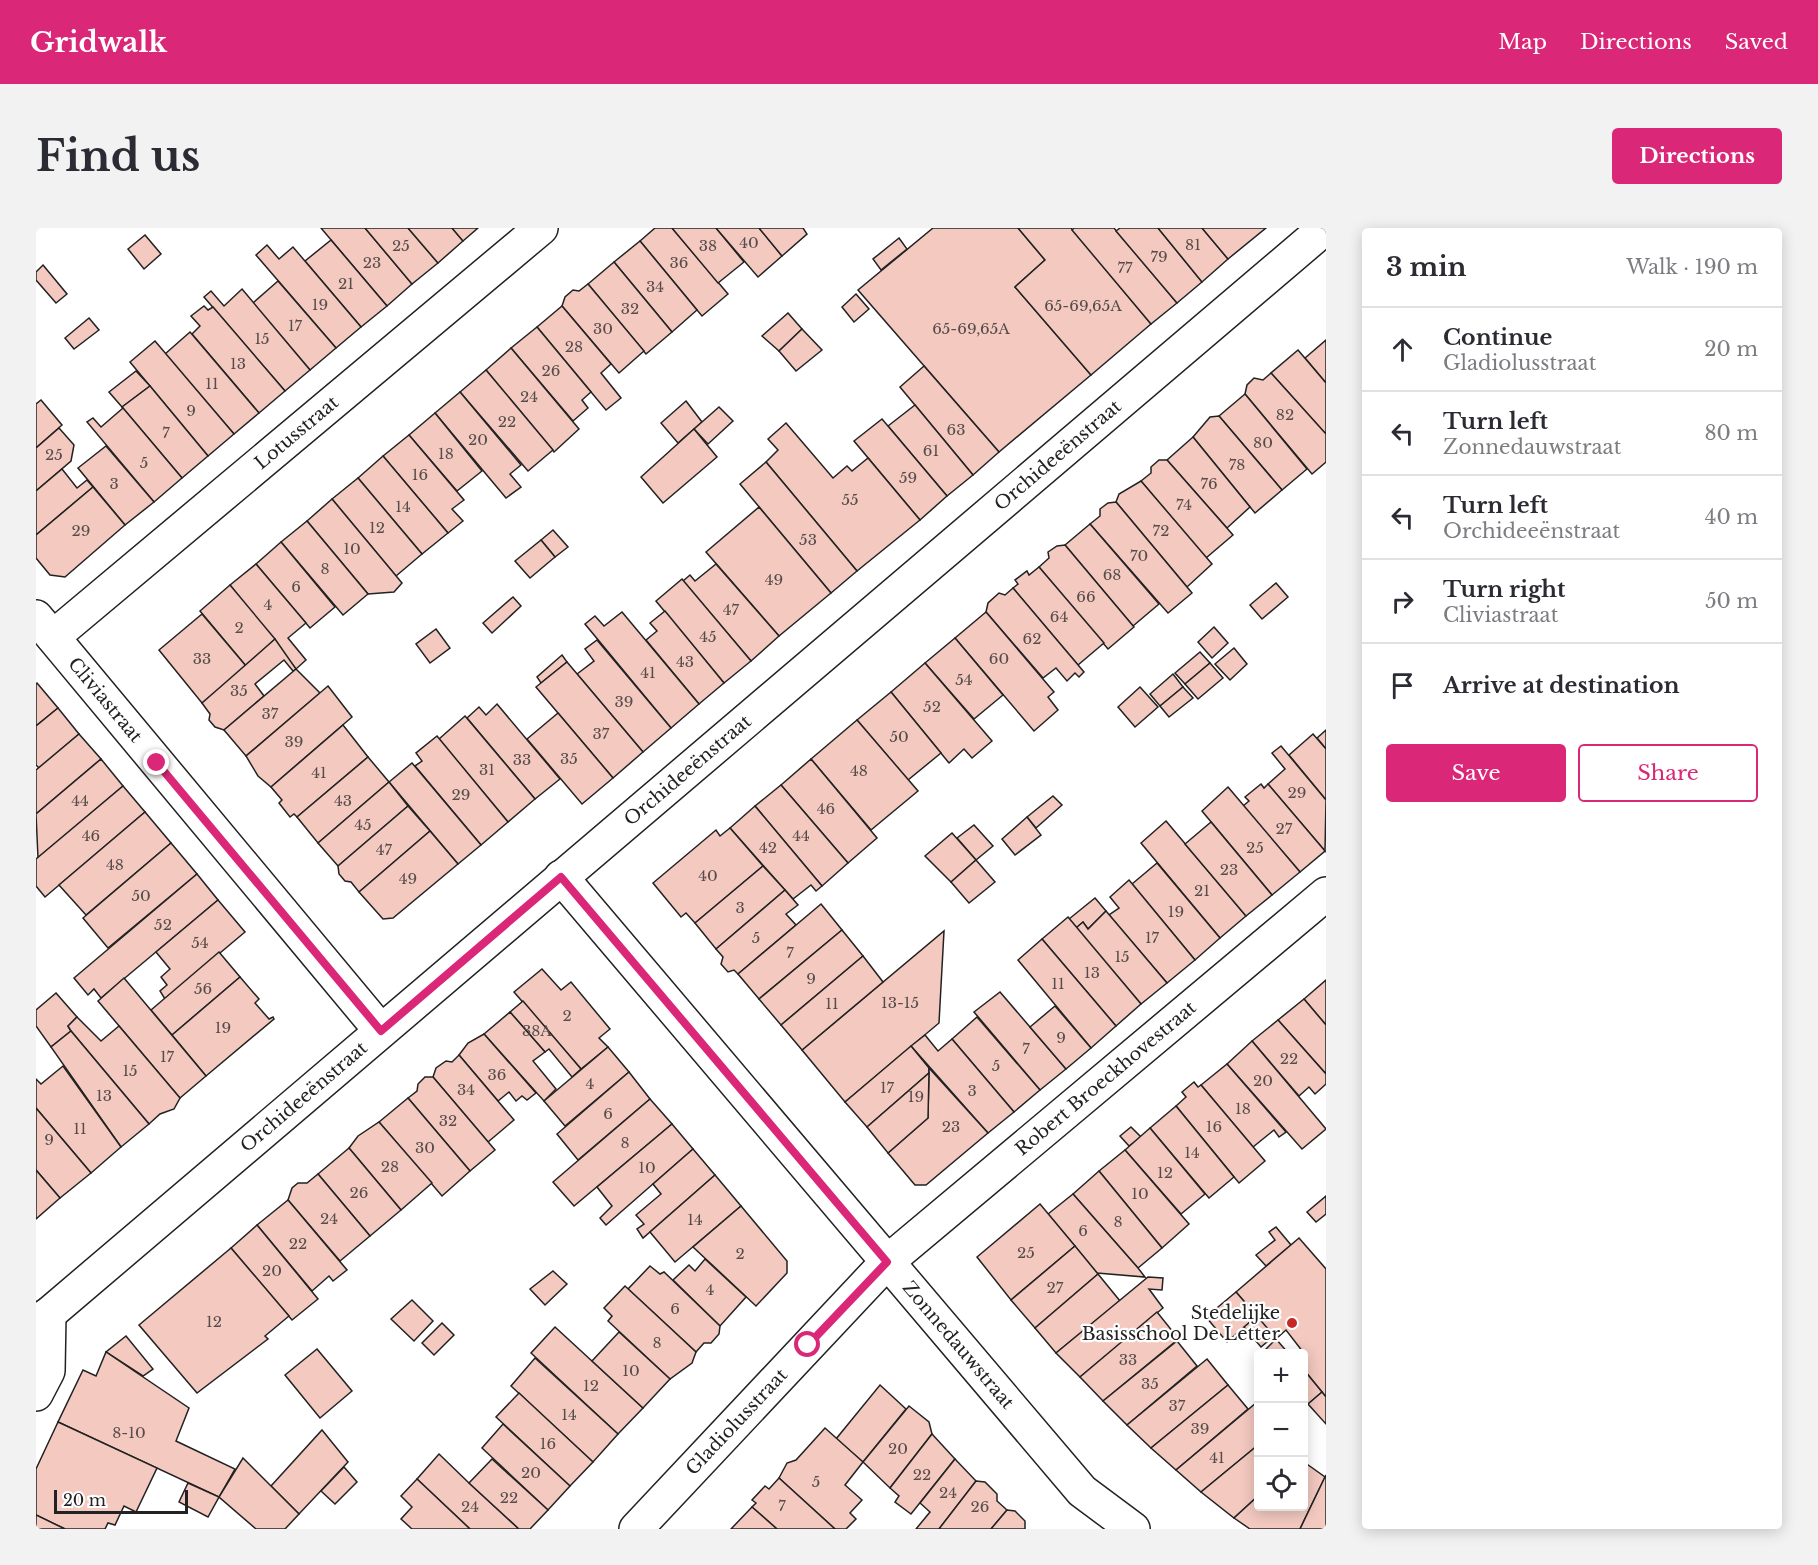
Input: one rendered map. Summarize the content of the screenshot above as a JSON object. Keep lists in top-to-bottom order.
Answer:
{
  "streets": {
    "street": [
      "Lotusstraat",
      "Orchideeënstraat",
      "Cliviastraat",
      "Robert Broeckhovestraat",
      "Zonnedauwstraat",
      "Gladiolusstraat"
    ]
  },
  "crossings": [
    ["Lotusstraat", "Cliviastraat"],
    ["Orchideeënstraat", "Cliviastraat"],
    ["Orchideeënstraat", "Zonnedauwstraat"],
    ["Robert Broeckhovestraat", "Zonnedauwstraat"],
    ["Robert Broeckhovestraat", "Gladiolusstraat"],
    ["Zonnedauwstraat", "Gladiolusstraat"]
  ],
  "places": ["Stedelijke Basisschool De Letter"],
  "house_numbers": [
    "40",
    "81",
    "25",
    "38",
    "79",
    "23",
    "36",
    "77",
    "21",
    "34",
    "19",
    "65-69,65A",
    "32",
    "17",
    "30",
    "65-69,65A",
    "15",
    "28",
    "13",
    "26",
    "11",
    "24",
    "9",
    "82",
    "22",
    "63",
    "7",
    "20",
    "80",
    "61",
    "18",
    "25",
    "5",
    "78",
    "16",
    "59",
    "3",
    "76",
    "55",
    "74",
    "14",
    "12",
    "29",
    "72",
    "53",
    "10",
    "70",
    "8",
    "68",
    "49",
    "6",
    "66",
    "4",
    "47",
    "64",
    "2",
    "45",
    "62",
    "33",
    "60",
    "43",
    "41",
    "54",
    "35",
    "39",
    "52",
    "37",
    "37",
    "50",
    "39",
    "35",
    "33",
    "31",
    "48",
    "41",
    "29",
    "29",
    "44",
    "43",
    "46",
    "45",
    "27",
    "46",
    "44",
    "42",
    "25",
    "47",
    "48",
    "23",
    "40",
    "49",
    "21",
    "50",
    "3",
    "19",
    "52",
    "5",
    "17",
    "54",
    "7",
    "15",
    "13",
    "9",
    "11",
    "56",
    "13-15",
    "11",
    "2",
    "19",
    "38A",
    "9",
    "7",
    "17",
    "22",
    "5",
    "15",
    "36",
    "20",
    "4",
    "17",
    "34",
    "3",
    "13",
    "19",
    "18",
    "6",
    "32",
    "23",
    "16",
    "11",
    "9",
    "8",
    "30",
    "14",
    "28",
    "10",
    "12",
    "26",
    "10",
    "24",
    "14",
    "8",
    "6",
    "22",
    "25",
    "2",
    "20",
    "27",
    "4",
    "6",
    "12",
    "8",
    "33",
    "10",
    "35",
    "12",
    "37",
    "14",
    "39",
    "8-10",
    "16",
    "20",
    "41",
    "20",
    "22",
    "5",
    "24",
    "22",
    "7",
    "24",
    "26"
  ],
  "scale_bar": "20 m",
  "page": {
    "header": "Gridwalk",
    "nav": ["Map", "Directions", "Saved"],
    "buttons": [
      "Directions",
      ["Save", "Share"]
    ],
    "title": "Find us",
    "heading": ["3 min", "Walk · 190 m"],
    "list": [
      ["Continue", "Gladiolusstraat", "20 m"],
      ["Turn left", "Zonnedauwstraat", "80 m"],
      ["Turn left", "Orchideeënstraat", "40 m"],
      ["Turn right", "Cliviastraat", "50 m"],
      "Arrive at destination"
    ],
    "map_buttons": ["+", "−"],
    "scale": "20 m"
  }
}
